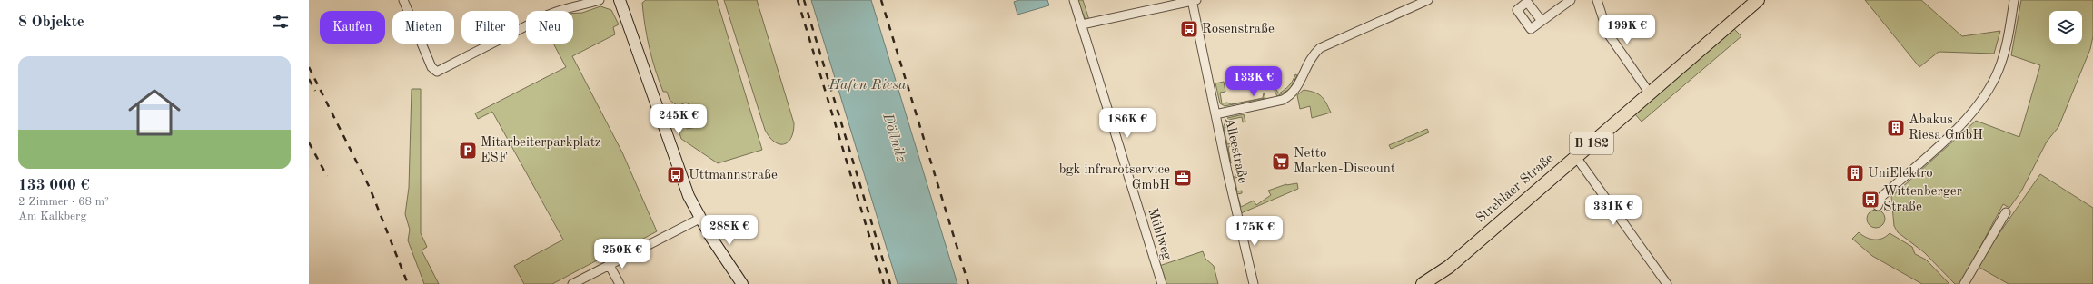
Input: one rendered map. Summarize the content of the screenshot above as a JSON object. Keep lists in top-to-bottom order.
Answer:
{
  "streets": {
    "main road": ["B 182", "Strehlaer Straße"],
    "street": ["Alleestraße", "Mühlweg"]
  },
  "water": ["Hafen Riesa", "Döllnitz"],
  "places": {
    "bus stop": ["Rosenstraße", "Uttmannstraße", "Wittenberger Straße"],
    "building": ["Abakus Riesa GmbH", "UniElektro"],
    "parking": ["Mitarbeiterparkplatz ESF"],
    "supermarket": ["Netto Marken-Discount"],
    "office": ["bgk infrarotservice GmbH"]
  },
  "page": {
    "heading": "8 Objekte",
    "chip": [
      "Kaufen",
      "Mieten",
      "Filter",
      "Neu"
    ],
    "price": [
      "199K €",
      "133K €",
      "245K €",
      "186K €",
      "331K €",
      "288K €",
      "175K €",
      "250K €"
    ],
    "list": [
      {
        "name": "133 000 €",
        "note": "2 Zimmer · 68 m² · Am Kalkberg"
      }
    ]
  }
}
